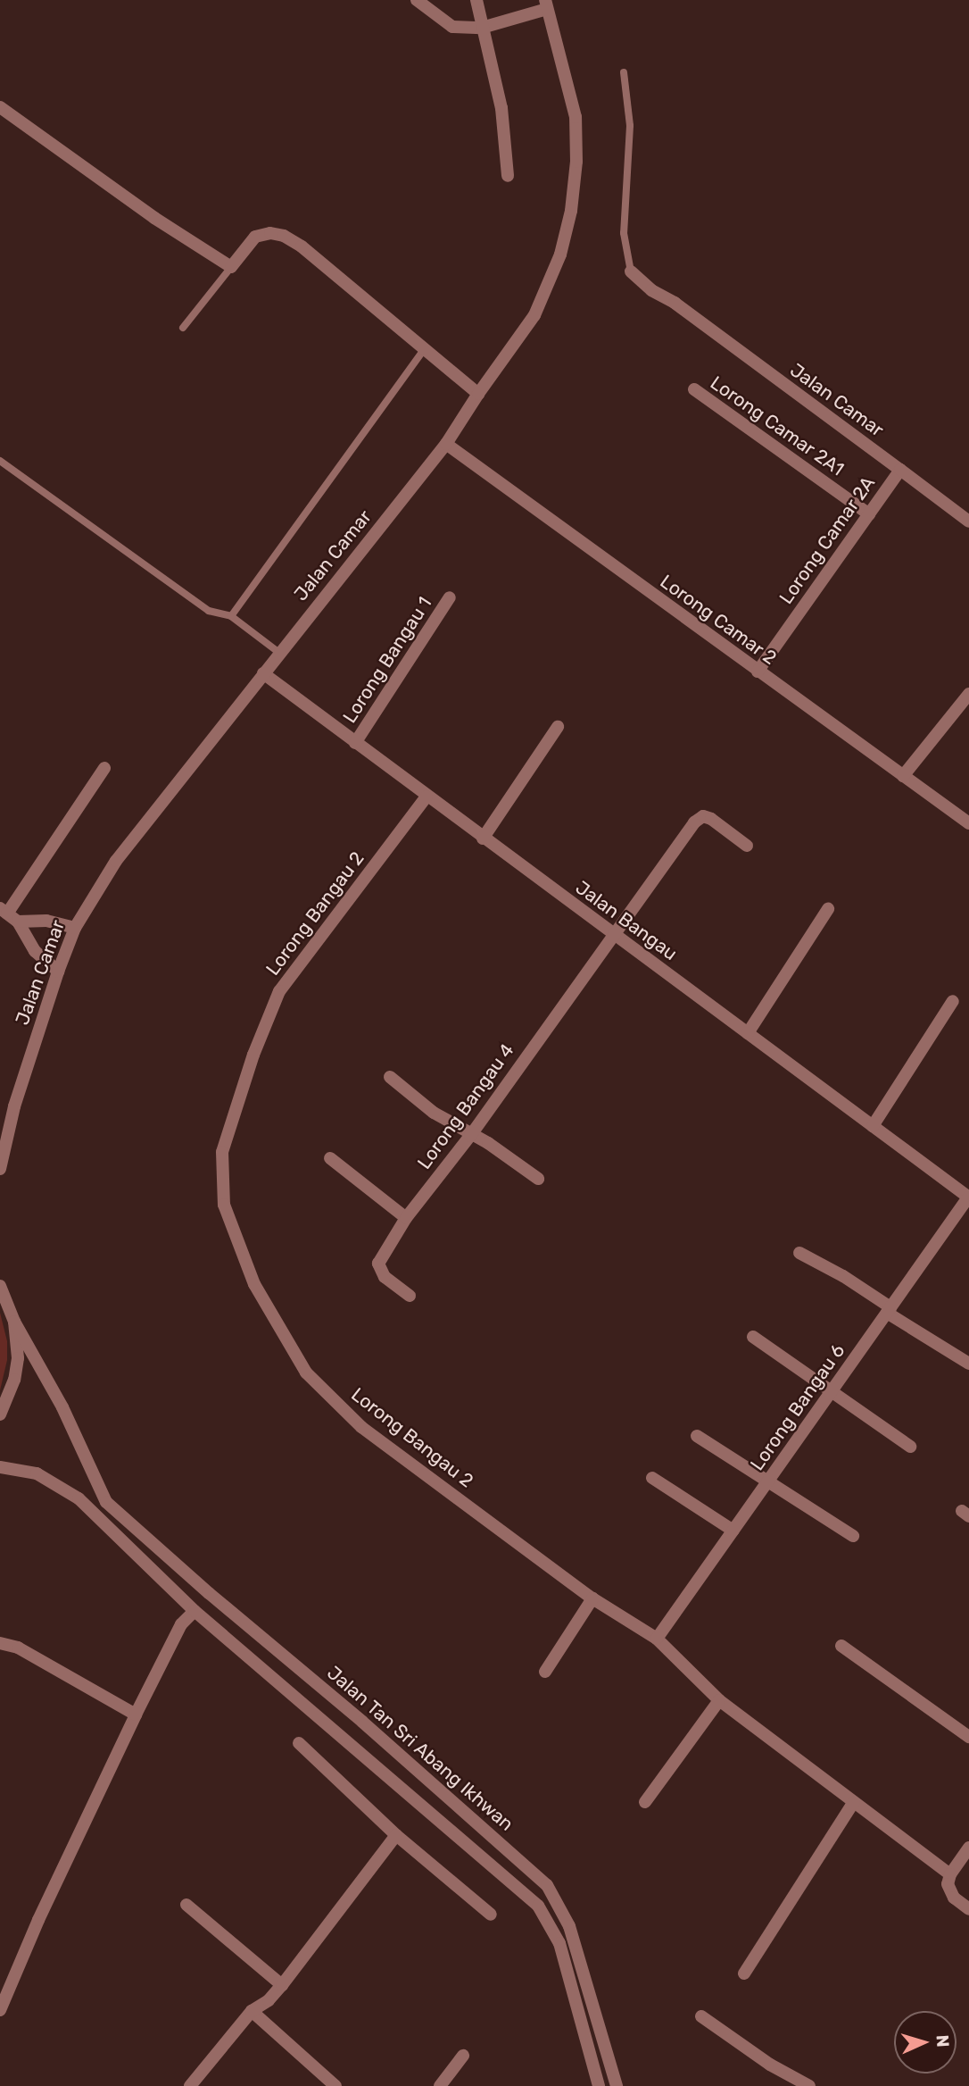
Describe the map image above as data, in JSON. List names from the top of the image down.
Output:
{
  "streets": {
    "street": [
      "Jalan Camar",
      "Lorong Camar 2A1",
      "Lorong Camar 2A",
      "Lorong Camar 2",
      "Lorong Bangau 1",
      "Lorong Bangau 2",
      "Jalan Bangau",
      "Lorong Bangau 4",
      "Lorong Bangau 6",
      "Jalan Tan Sri Abang Ikhwan"
    ]
  },
  "crossings": [
    ["Jalan Camar", "Lorong Camar 2A"],
    ["Jalan Camar", "Lorong Camar 2"],
    ["Jalan Camar", "Jalan Bangau"],
    ["Lorong Camar 2A1", "Lorong Camar 2A"],
    ["Lorong Camar 2A", "Lorong Camar 2"],
    ["Lorong Bangau 1", "Jalan Bangau"],
    ["Lorong Bangau 2", "Jalan Bangau"],
    ["Lorong Bangau 2", "Lorong Bangau 6"],
    ["Jalan Bangau", "Lorong Bangau 4"],
    ["Jalan Bangau", "Lorong Bangau 6"]
  ],
  "north": "right"
}
